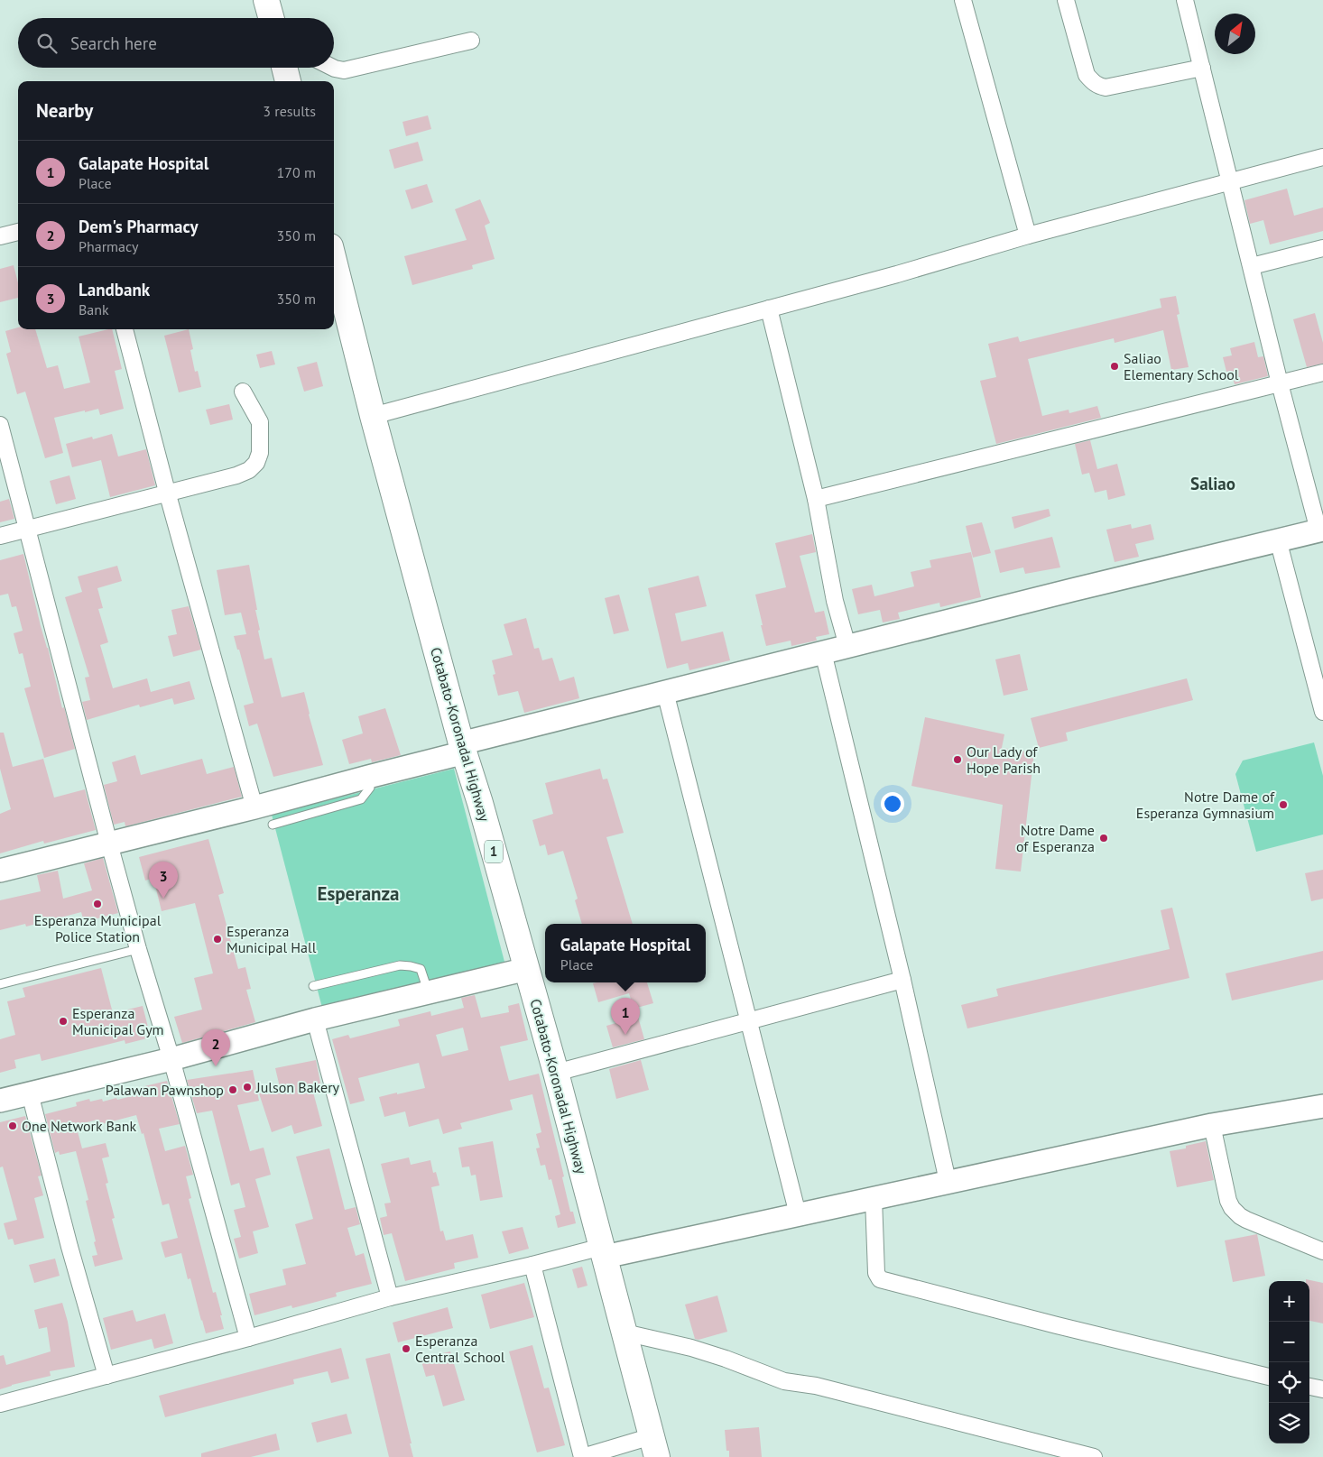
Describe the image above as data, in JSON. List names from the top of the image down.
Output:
{
  "streets": {
    "highway": ["Cotabato-Koronadal Highway", "1"]
  },
  "districts": ["Saliao", "Esperanza"],
  "places": [
    "Saliao Elementary School",
    "Our Lady of Hope Parish",
    "Notre Dame of Esperanza Gymnasium",
    "Notre Dame of Esperanza",
    "Esperanza Municipal Police Station",
    "Esperanza Municipal Hall",
    "Esperanza Municipal Gym",
    "Julson Bakery",
    "Palawan Pawnshop",
    "One Network Bank",
    "Esperanza Central School"
  ],
  "north": "top right",
  "page": {
    "search": "Search here",
    "heading": ["Nearby", "3 results"],
    "list": [
      {
        "mark": "1",
        "name": "Galapate Hospital",
        "note": "Place",
        "value": "170 m"
      },
      {
        "mark": "2",
        "name": "Dem's Pharmacy",
        "note": "Pharmacy",
        "value": "350 m"
      },
      {
        "mark": "3",
        "name": "Landbank",
        "note": "Bank",
        "value": "350 m"
      }
    ],
    "pins": ["3", "1", "2"],
    "popup": ["Galapate Hospital", "Place"],
    "map_buttons": ["+", "−"]
  }
}
